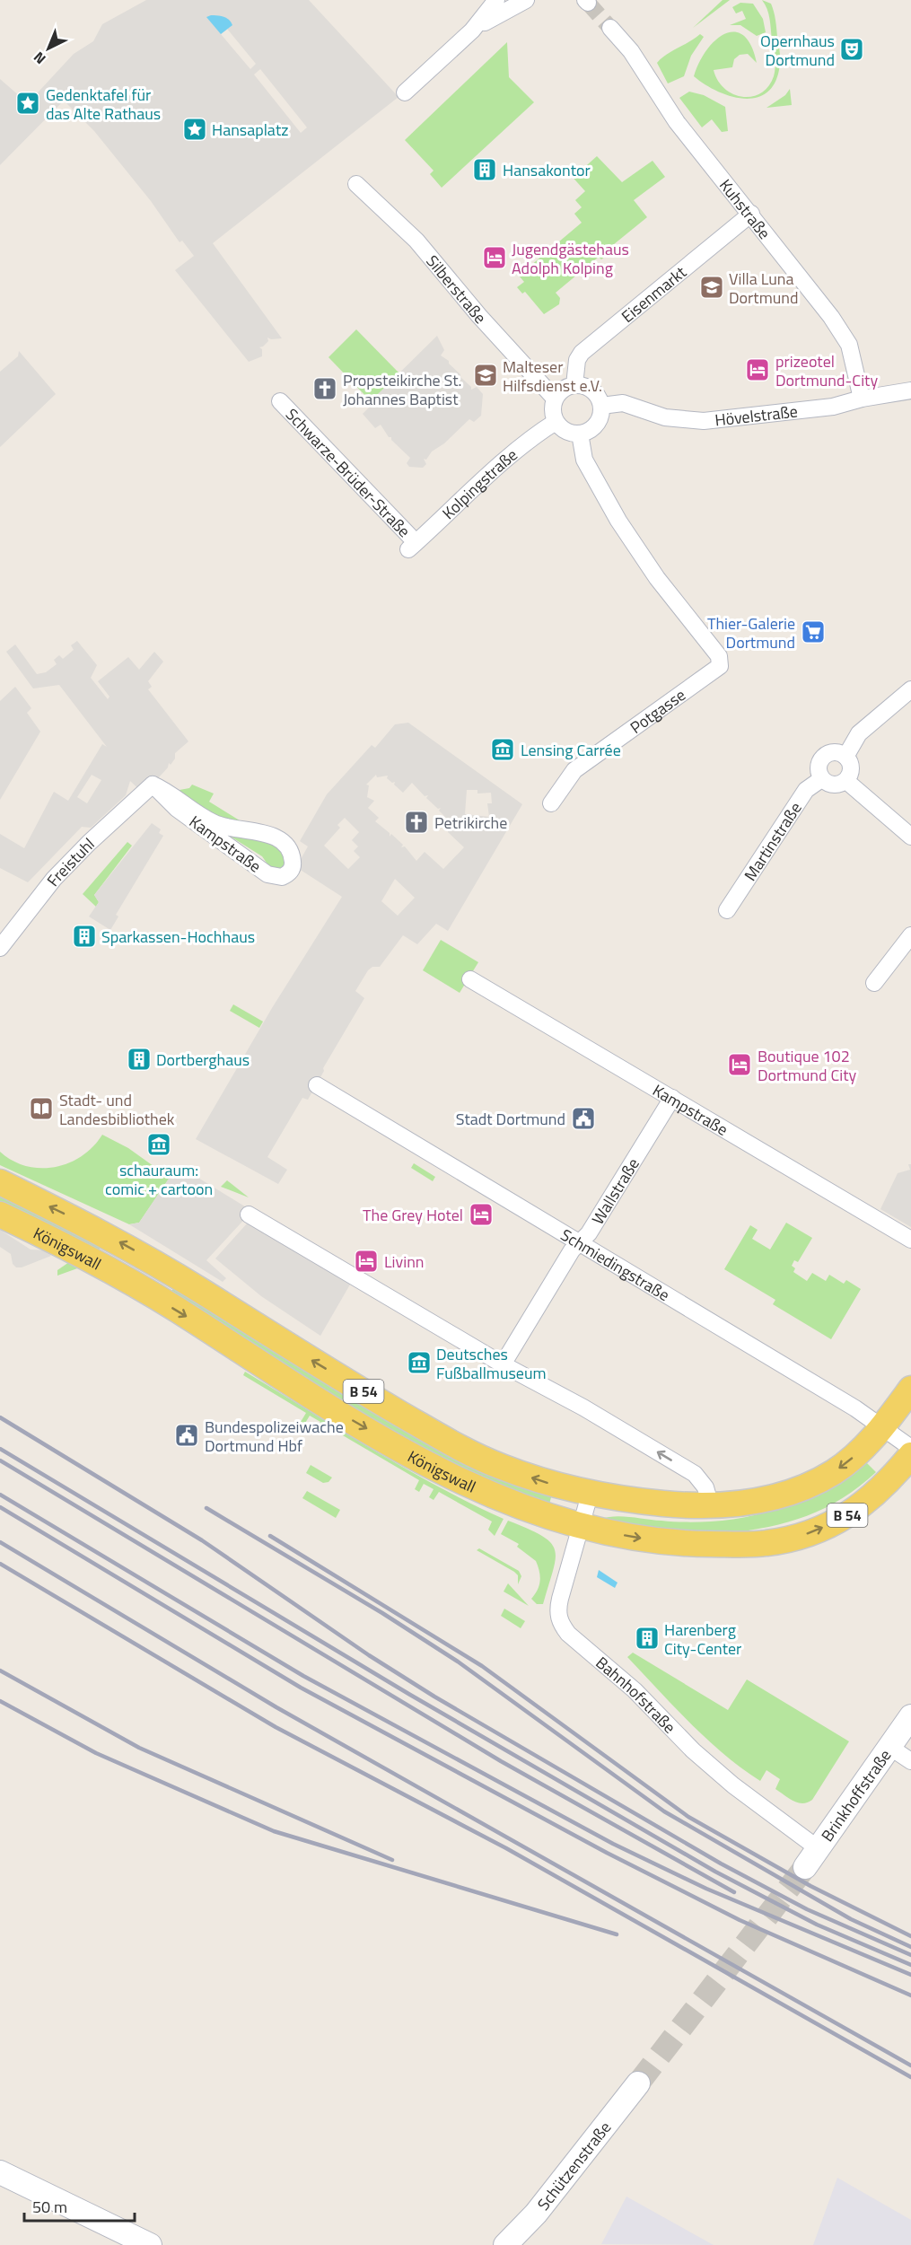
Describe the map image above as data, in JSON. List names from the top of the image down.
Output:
{
  "streets": {
    "main road": ["Königswall", "B 54"],
    "street": [
      "Kuhstraße",
      "Silberstraße",
      "Eisenmarkt",
      "Hövelstraße",
      "Schwarze-Brüder-Straße",
      "Kolpingstraße",
      "Potgasse",
      "Martinstraße",
      "Kampstraße",
      "Freistuhl",
      "Wallstraße",
      "Schmiedingstraße",
      "Bahnhofstraße",
      "Brinkhoffstraße",
      "Schützenstraße"
    ]
  },
  "crossings": [
    ["Kuhstraße", "Eisenmarkt"],
    ["Kuhstraße", "Hövelstraße"],
    ["Silberstraße", "Eisenmarkt"],
    ["Silberstraße", "Hövelstraße"],
    ["Silberstraße", "Kolpingstraße"],
    ["Silberstraße", "Potgasse"],
    ["Eisenmarkt", "Hövelstraße"],
    ["Eisenmarkt", "Kolpingstraße"],
    ["Eisenmarkt", "Potgasse"],
    ["Hövelstraße", "Kolpingstraße"],
    ["Hövelstraße", "Potgasse"],
    ["Schwarze-Brüder-Straße", "Kolpingstraße"],
    ["Kolpingstraße", "Potgasse"],
    ["Kampstraße", "Freistuhl"],
    ["Kampstraße", "Wallstraße"],
    ["Wallstraße", "Schmiedingstraße"],
    ["Königswall", "Schmiedingstraße"],
    ["Königswall", "Bahnhofstraße"],
    ["Bahnhofstraße", "Brinkhoffstraße"]
  ],
  "places": {
    "theatre": ["Opernhaus Dortmund"],
    "place": ["Gedenktafel für das Alte Rathaus", "Hansaplatz"],
    "building": [
      "Hansakontor",
      "Sparkassen-Hochhaus",
      "Dortberghaus",
      "Harenberg City-Center"
    ],
    "hotel": [
      "Jugendgästehaus Adolph Kolping",
      "prizeotel Dortmund-City",
      "Boutique 102 Dortmund City",
      "The Grey Hotel",
      "Livinn"
    ],
    "school or university": ["Villa Luna Dortmund", "Malteser Hilfsdienst e.V."],
    "church": ["Propsteikirche St. Johannes Baptist", "Petrikirche"],
    "supermarket": ["Thier-Galerie Dortmund"],
    "museum": ["Lensing Carrée", "schauraum: comic + cartoon", "Deutsches Fußballmuseum"],
    "library": ["Stadt- und Landesbibliothek"],
    "public building": ["Stadt Dortmund", "Bundespolizeiwache Dortmund Hbf"]
  },
  "scale_bar": "50 m",
  "north": "bottom left"
}
